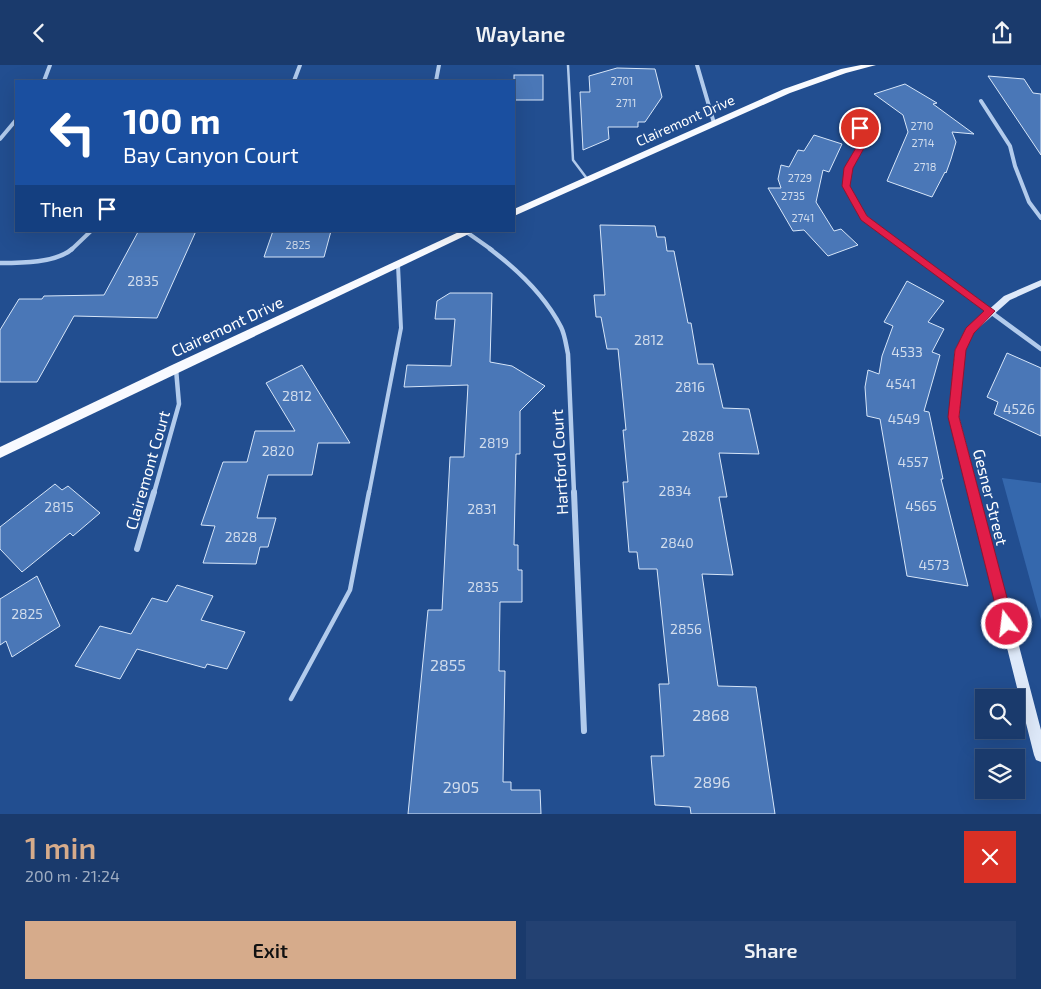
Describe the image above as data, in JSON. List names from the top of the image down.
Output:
{
  "streets": {
    "main road": ["Clairemont Drive"],
    "street": ["Hartford Court", "Clairemont Court", "Gesner Street"]
  },
  "crossings": [
    ["Clairemont Drive", "Hartford Court"],
    ["Clairemont Drive", "Clairemont Court"]
  ],
  "house_numbers": [
    "2701",
    "2711",
    "2710",
    "2714",
    "2718",
    "2729",
    "2735",
    "2741",
    "2825",
    "2835",
    "2812",
    "4533",
    "4541",
    "2816",
    "2812",
    "4526",
    "4549",
    "2828",
    "2819",
    "2820",
    "4557",
    "2834",
    "4565",
    "2815",
    "2831",
    "2828",
    "2840",
    "4573",
    "2835",
    "2825",
    "2856",
    "2855",
    "2868",
    "2896",
    "2905"
  ],
  "page": {
    "header": "Waylane",
    "turn": ["100 m", "Bay Canyon Court"],
    "then": "Then",
    "heading": ["1 min", "200 m · 21:24"],
    "buttons": ["Exit", "Share"]
  }
}
